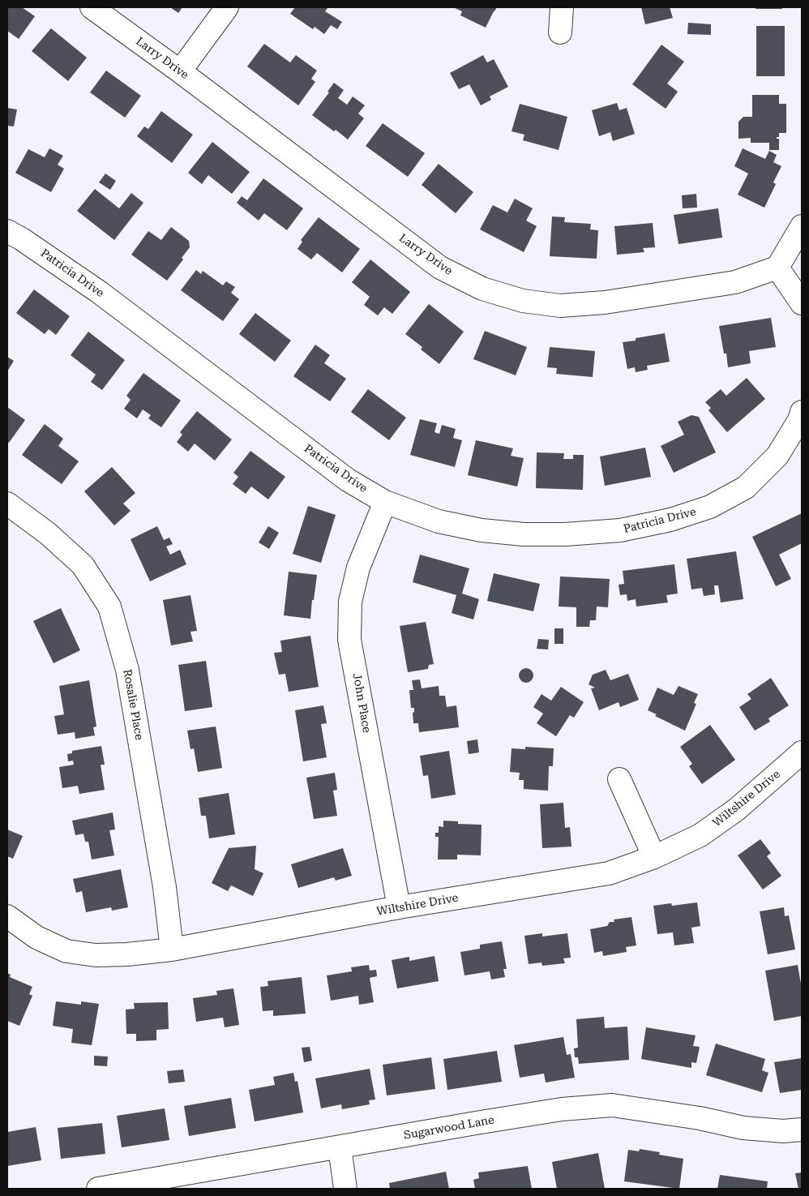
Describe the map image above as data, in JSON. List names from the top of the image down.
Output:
{
  "streets": {
    "street": [
      "Larry Drive",
      "Patricia Drive",
      "John Place",
      "Rosalie Place",
      "Wiltshire Drive",
      "Sugarwood Lane"
    ]
  },
  "crossings": [
    ["Patricia Drive", "John Place"],
    ["John Place", "Wiltshire Drive"],
    ["Rosalie Place", "Wiltshire Drive"]
  ]
}
